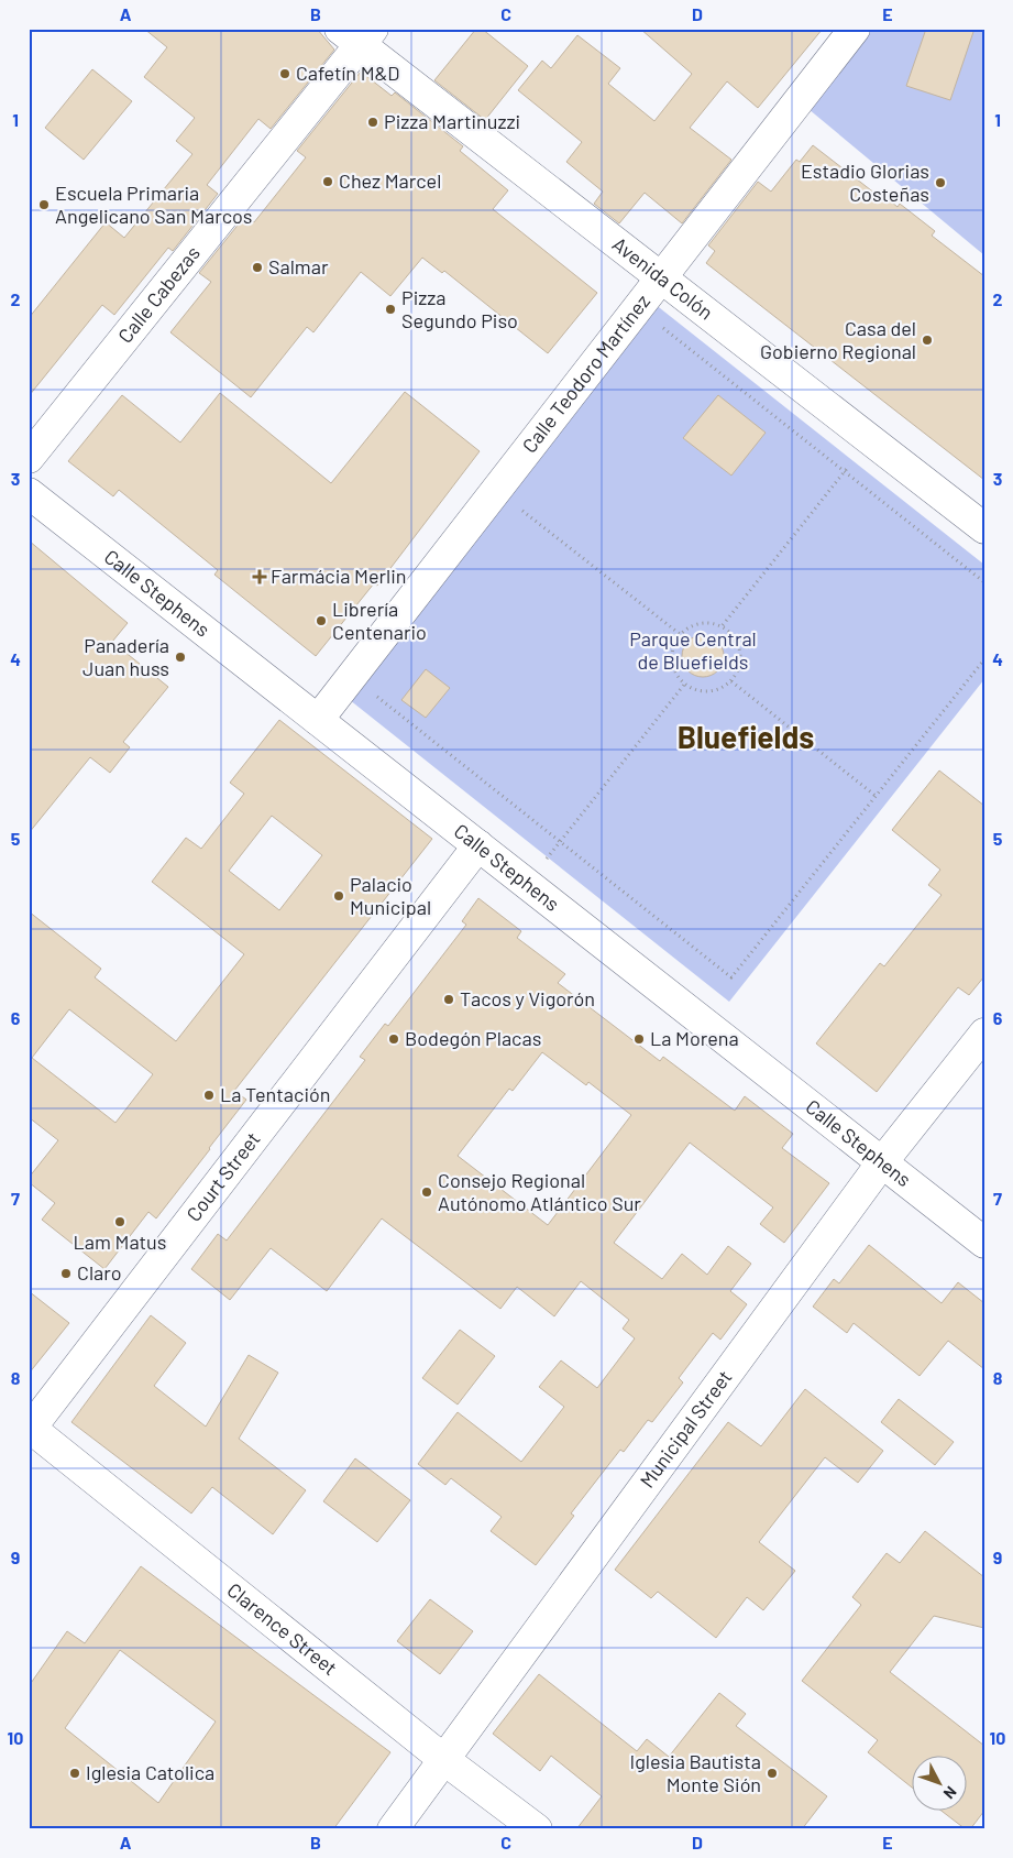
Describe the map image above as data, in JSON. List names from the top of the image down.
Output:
{
  "streets": {
    "street": [
      "Avenida Colón",
      "Calle Cabezas",
      "Calle Teodoro Martínez",
      "Calle Stephens",
      "Court Street",
      "Municipal Street",
      "Clarence Street"
    ]
  },
  "crossings": [
    ["Avenida Colón", "Calle Cabezas"],
    ["Avenida Colón", "Calle Teodoro Martínez"],
    ["Calle Teodoro Martínez", "Calle Stephens"],
    ["Calle Stephens", "Court Street"],
    ["Calle Stephens", "Municipal Street"],
    ["Court Street", "Clarence Street"],
    ["Municipal Street", "Clarence Street"]
  ],
  "districts": ["Bluefields"],
  "parks": ["Parque Central de Bluefields"],
  "places": {
    "other": [
      "Cafetín M&D",
      "Pizza Martinuzzi",
      "Chez Marcel",
      "Estadio Glorias Costeñas",
      "Escuela Primaria Angelicano San Marcos",
      "Salmar",
      "Pizza Segundo Piso",
      "Casa del Gobierno Regional",
      "Librería Centenario",
      "Panadería Juan huss",
      "Palacio Municipal",
      "Tacos y Vigorón",
      "Bodegón Placas",
      "La Morena",
      "La Tentación",
      "Consejo Regional Autónomo Atlántico Sur",
      "Lam Matus",
      "Claro",
      "Iglesia Catolica",
      "Iglesia Bautista Monte Sión"
    ],
    "health": ["Farmácia Merlin"]
  },
  "north": "bottom right",
  "grid": {
    "columns": [
      "A",
      "B",
      "C",
      "D",
      "E"
    ],
    "rows": [
      "1",
      "2",
      "3",
      "4",
      "5",
      "6",
      "7",
      "8",
      "9",
      "10"
    ]
  }
}
